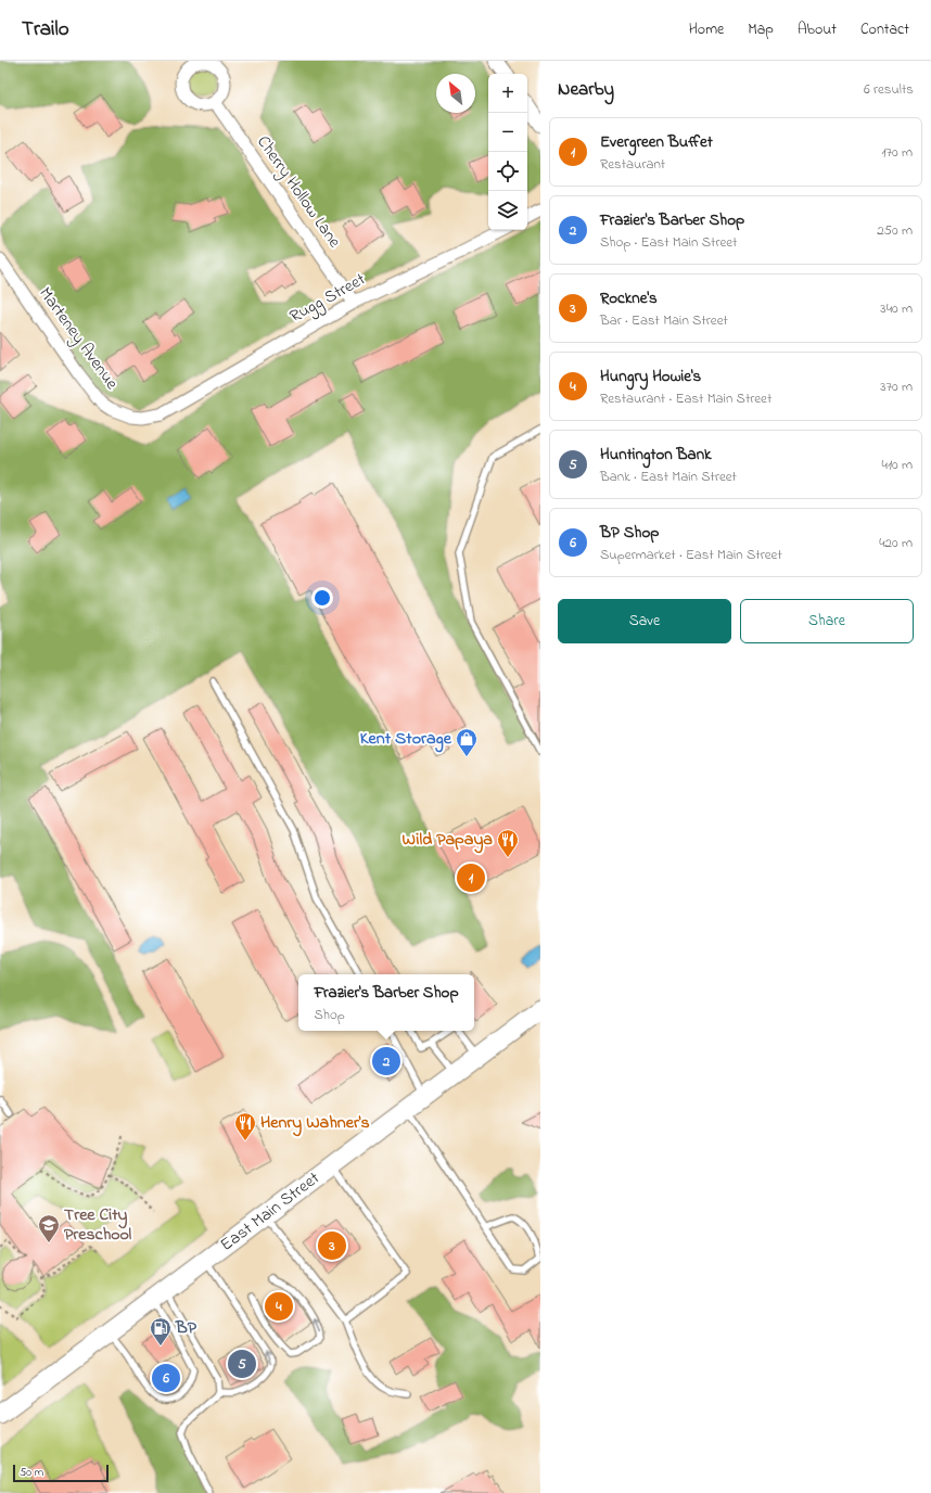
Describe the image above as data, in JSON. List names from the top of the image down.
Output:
{
  "streets": {
    "main road": ["East Main Street"],
    "street": ["Cherry Hollow Lane", "Rugg Street", "Marteney Avenue"]
  },
  "crossings": [
    ["Cherry Hollow Lane", "Rugg Street"],
    ["Rugg Street", "Marteney Avenue"]
  ],
  "places": {
    "shop": ["Kent Storage"],
    "restaurant": ["Wild Papaya", "Henry Wahner's"],
    "school or university": ["Tree City Preschool"],
    "fuel station": ["BP"]
  },
  "scale_bar": "50 m",
  "north": "top left",
  "page": {
    "header": "Trailo",
    "nav": [
      "Home",
      "Map",
      "About",
      "Contact"
    ],
    "heading": ["Nearby", "6 results"],
    "map_buttons": ["+", "−"],
    "list": [
      {
        "mark": "1",
        "name": "Evergreen Buffet",
        "note": "Restaurant",
        "value": "170 m"
      },
      {
        "mark": "2",
        "name": "Frazier's Barber Shop",
        "note": "Shop · East Main Street",
        "value": "250 m"
      },
      {
        "mark": "3",
        "name": "Rockne's",
        "note": "Bar · East Main Street",
        "value": "340 m"
      },
      {
        "mark": "4",
        "name": "Hungry Howie's",
        "note": "Restaurant · East Main Street",
        "value": "370 m"
      },
      {
        "mark": "5",
        "name": "Huntington Bank",
        "note": "Bank · East Main Street",
        "value": "410 m"
      },
      {
        "mark": "6",
        "name": "BP Shop",
        "note": "Supermarket · East Main Street",
        "value": "420 m"
      }
    ],
    "buttons": ["Save", "Share"],
    "pins": [
      "1",
      "2",
      "3",
      "4",
      "5",
      "6"
    ],
    "popup": ["Frazier's Barber Shop", "Shop"],
    "scale": "50 m"
  }
}
